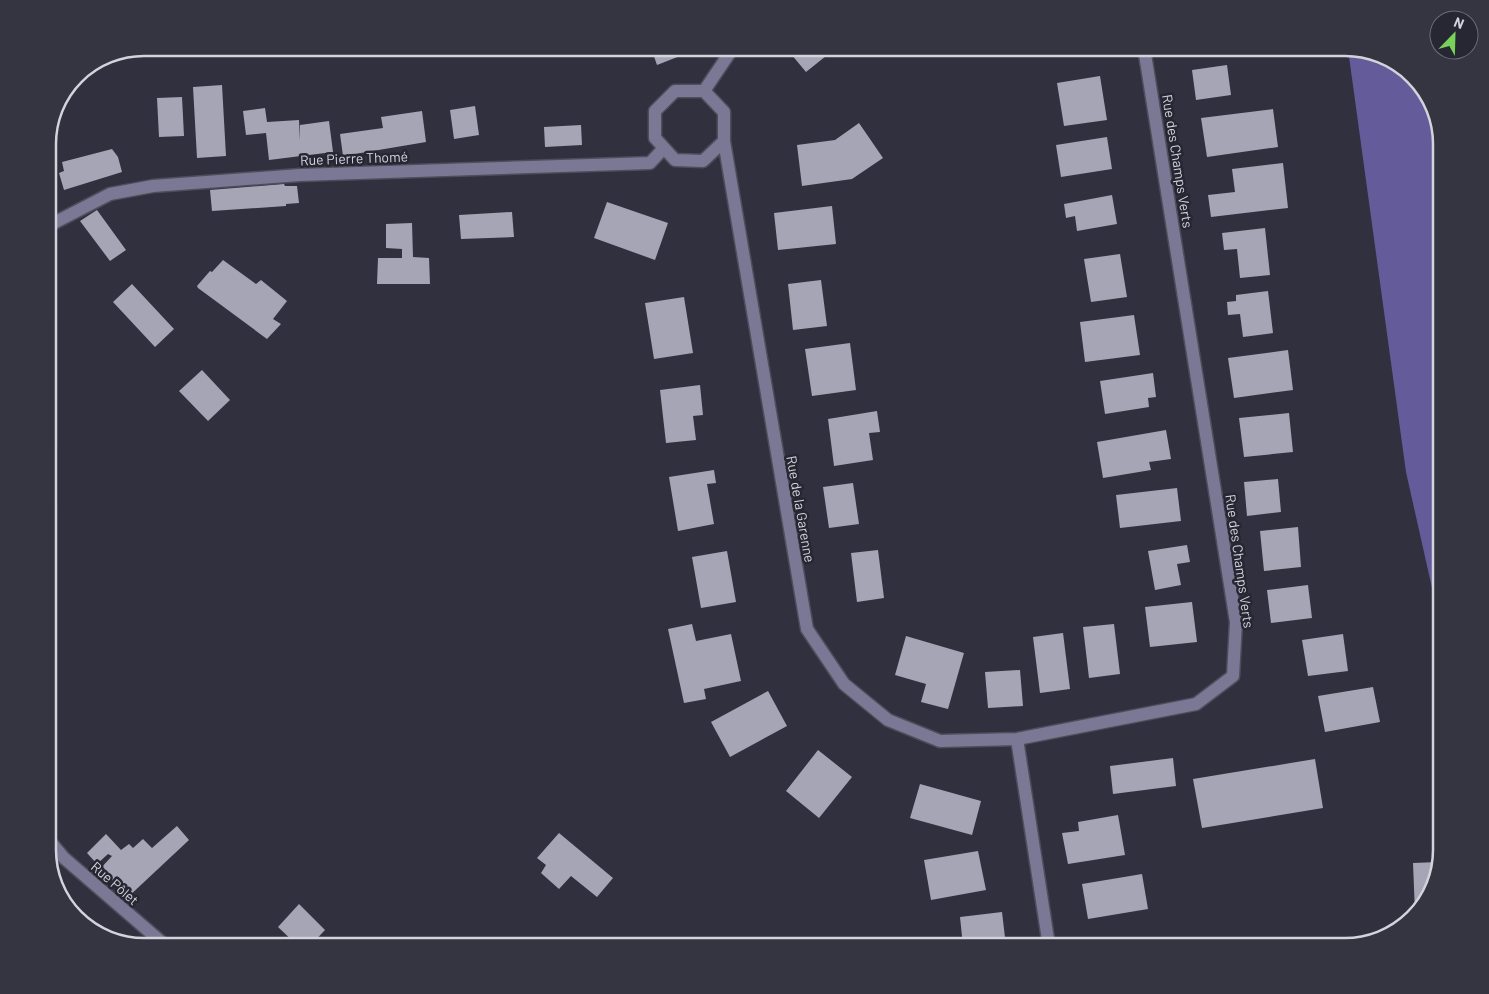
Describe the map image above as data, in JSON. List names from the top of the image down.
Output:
{
  "streets": {
    "street": [
      "Rue Pierre Thomé",
      "Rue des Champs Verts",
      "Rue de la Garenne",
      "Rue Pôlet"
    ]
  },
  "crossings": [
    ["Rue Pierre Thomé", "Rue de la Garenne"],
    ["Rue des Champs Verts", "Rue de la Garenne"]
  ],
  "north": "top right"
}
